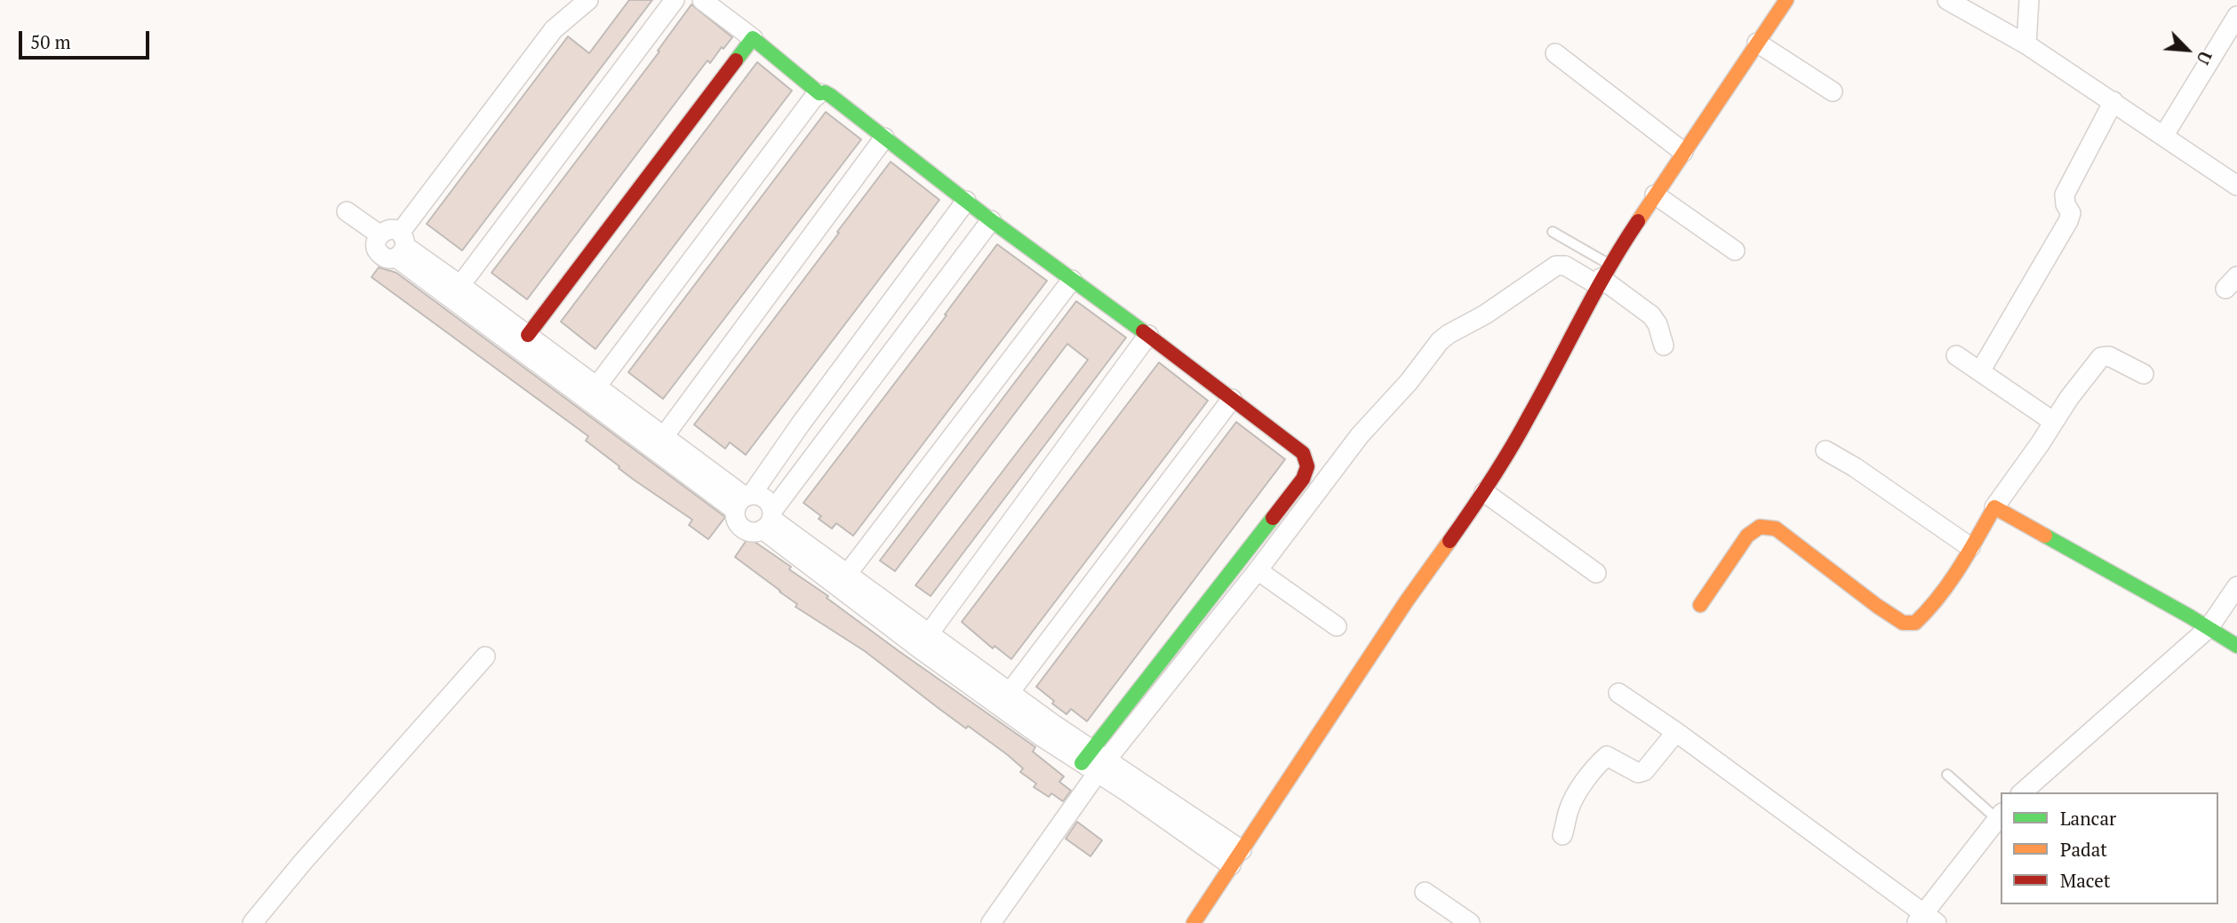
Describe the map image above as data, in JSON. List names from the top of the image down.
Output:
{
  "legend": ["Lancar", "Padat", "Macet"],
  "scale_bar": "50 m",
  "north": "bottom right"
}
